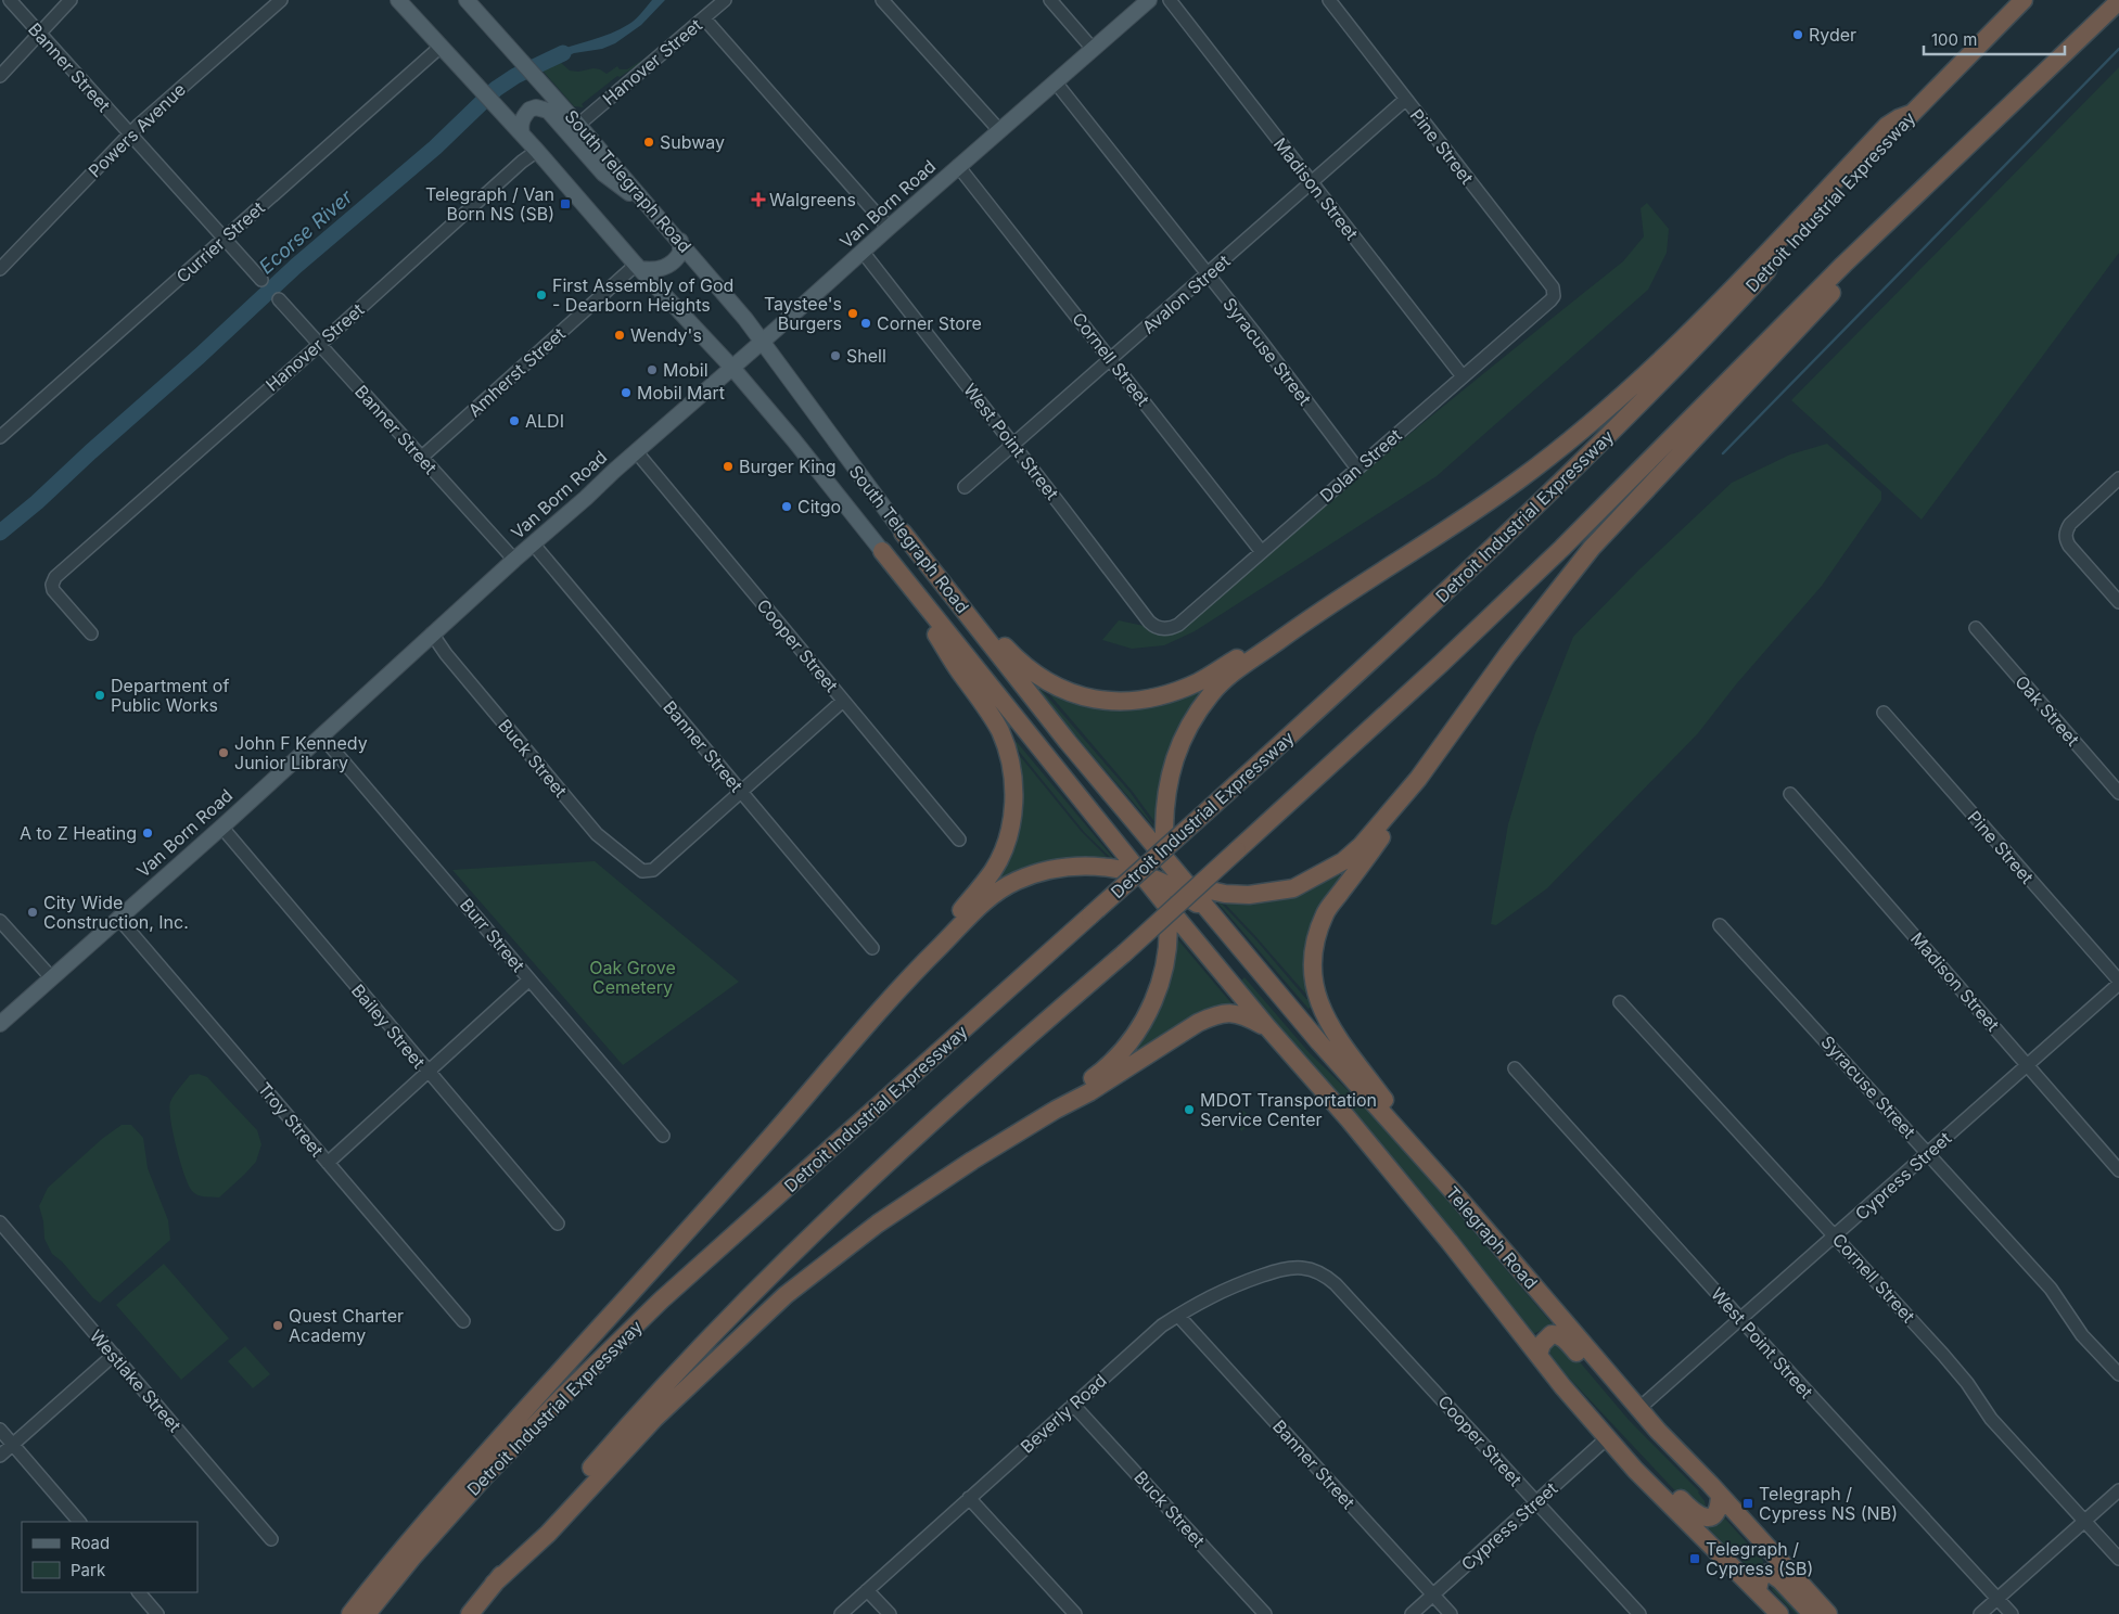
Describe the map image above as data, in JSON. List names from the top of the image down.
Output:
{
  "streets": {
    "highway": ["South Telegraph Road", "Detroit Industrial Expressway", "Telegraph Road"],
    "main road": ["Van Born Road"],
    "street": [
      "Hanover Street",
      "Banner Street",
      "Powers Avenue",
      "Pine Street",
      "Madison Street",
      "Currier Street",
      "Avalon Street",
      "Syracuse Street",
      "Cornell Street",
      "Amherst Street",
      "West Point Street",
      "Dolan Street",
      "Cooper Street",
      "Oak Street",
      "Buck Street",
      "Burr Street",
      "Bailey Street",
      "Troy Street",
      "Cypress Street",
      "Westlake Street",
      "Beverly Road"
    ]
  },
  "crossings": [
    ["Hanover Street", "Banner Street"],
    ["Hanover Street", "South Telegraph Road"],
    ["Banner Street", "Powers Avenue"],
    ["Banner Street", "Van Born Road"],
    ["Banner Street", "Currier Street"],
    ["Banner Street", "Amherst Street"],
    ["Banner Street", "Buck Street"],
    ["Banner Street", "Cypress Street"],
    ["Banner Street", "Beverly Road"],
    ["Pine Street", "Avalon Street"],
    ["Pine Street", "Dolan Street"],
    ["Pine Street", "Cypress Street"],
    ["South Telegraph Road", "Van Born Road"],
    ["South Telegraph Road", "Currier Street"],
    ["South Telegraph Road", "Amherst Street"],
    ["South Telegraph Road", "Telegraph Road"],
    ["Madison Street", "Avalon Street"],
    ["Madison Street", "Dolan Street"],
    ["Madison Street", "Cypress Street"],
    ["Van Born Road", "Syracuse Street"],
    ["Van Born Road", "Cornell Street"],
    ["Van Born Road", "West Point Street"],
    ["Van Born Road", "Cooper Street"],
    ["Van Born Road", "Buck Street"],
    ["Van Born Road", "Burr Street"],
    ["Van Born Road", "Bailey Street"],
    ["Van Born Road", "Troy Street"],
    ["Avalon Street", "Syracuse Street"],
    ["Avalon Street", "Cornell Street"],
    ["Avalon Street", "West Point Street"],
    ["Syracuse Street", "Dolan Street"],
    ["Syracuse Street", "Cypress Street"],
    ["Cornell Street", "Dolan Street"],
    ["Cornell Street", "Cypress Street"],
    ["West Point Street", "Dolan Street"],
    ["West Point Street", "Cypress Street"],
    ["Cooper Street", "Cypress Street"],
    ["Cooper Street", "Beverly Road"],
    ["Buck Street", "Beverly Road"],
    ["Cypress Street", "Telegraph Road"]
  ],
  "water": ["Ecorse River"],
  "parks": ["Oak Grove Cemetery"],
  "places": {
    "other": [
      "Ryder",
      "Subway",
      "First Assembly of God - Dearborn Heights",
      "Taystee's Burgers",
      "Corner Store",
      "Wendy's",
      "Shell",
      "Mobil",
      "Mobil Mart",
      "ALDI",
      "Burger King",
      "Citgo",
      "Department of Public Works",
      "John F Kennedy Junior Library",
      "A to Z Heating",
      "City Wide Construction, Inc.",
      "MDOT Transportation Service Center",
      "Quest Charter Academy"
    ],
    "health": ["Walgreens"],
    "transit": ["Telegraph / Van Born NS (SB)", "Telegraph / Cypress NS (NB)", "Telegraph / Cypress (SB)"]
  },
  "legend": ["Road", "Park"],
  "scale_bar": "100 m"
}
